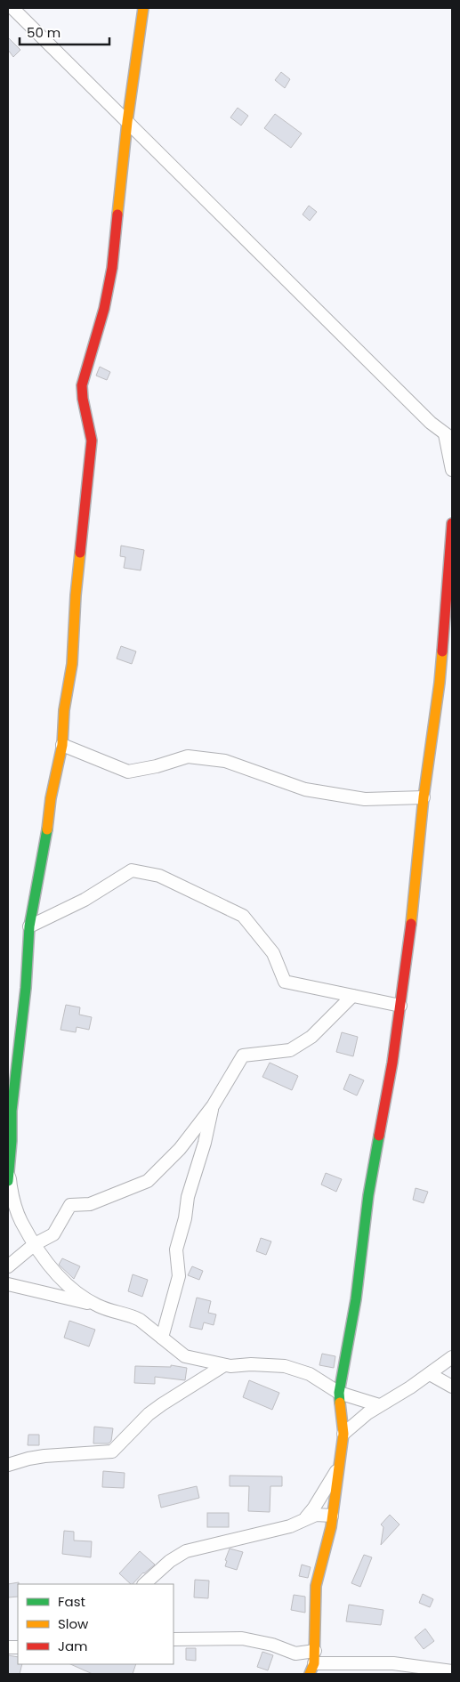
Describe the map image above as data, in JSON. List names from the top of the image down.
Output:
{
  "legend": ["Fast", "Slow", "Jam"],
  "scale_bar": "50 m"
}
